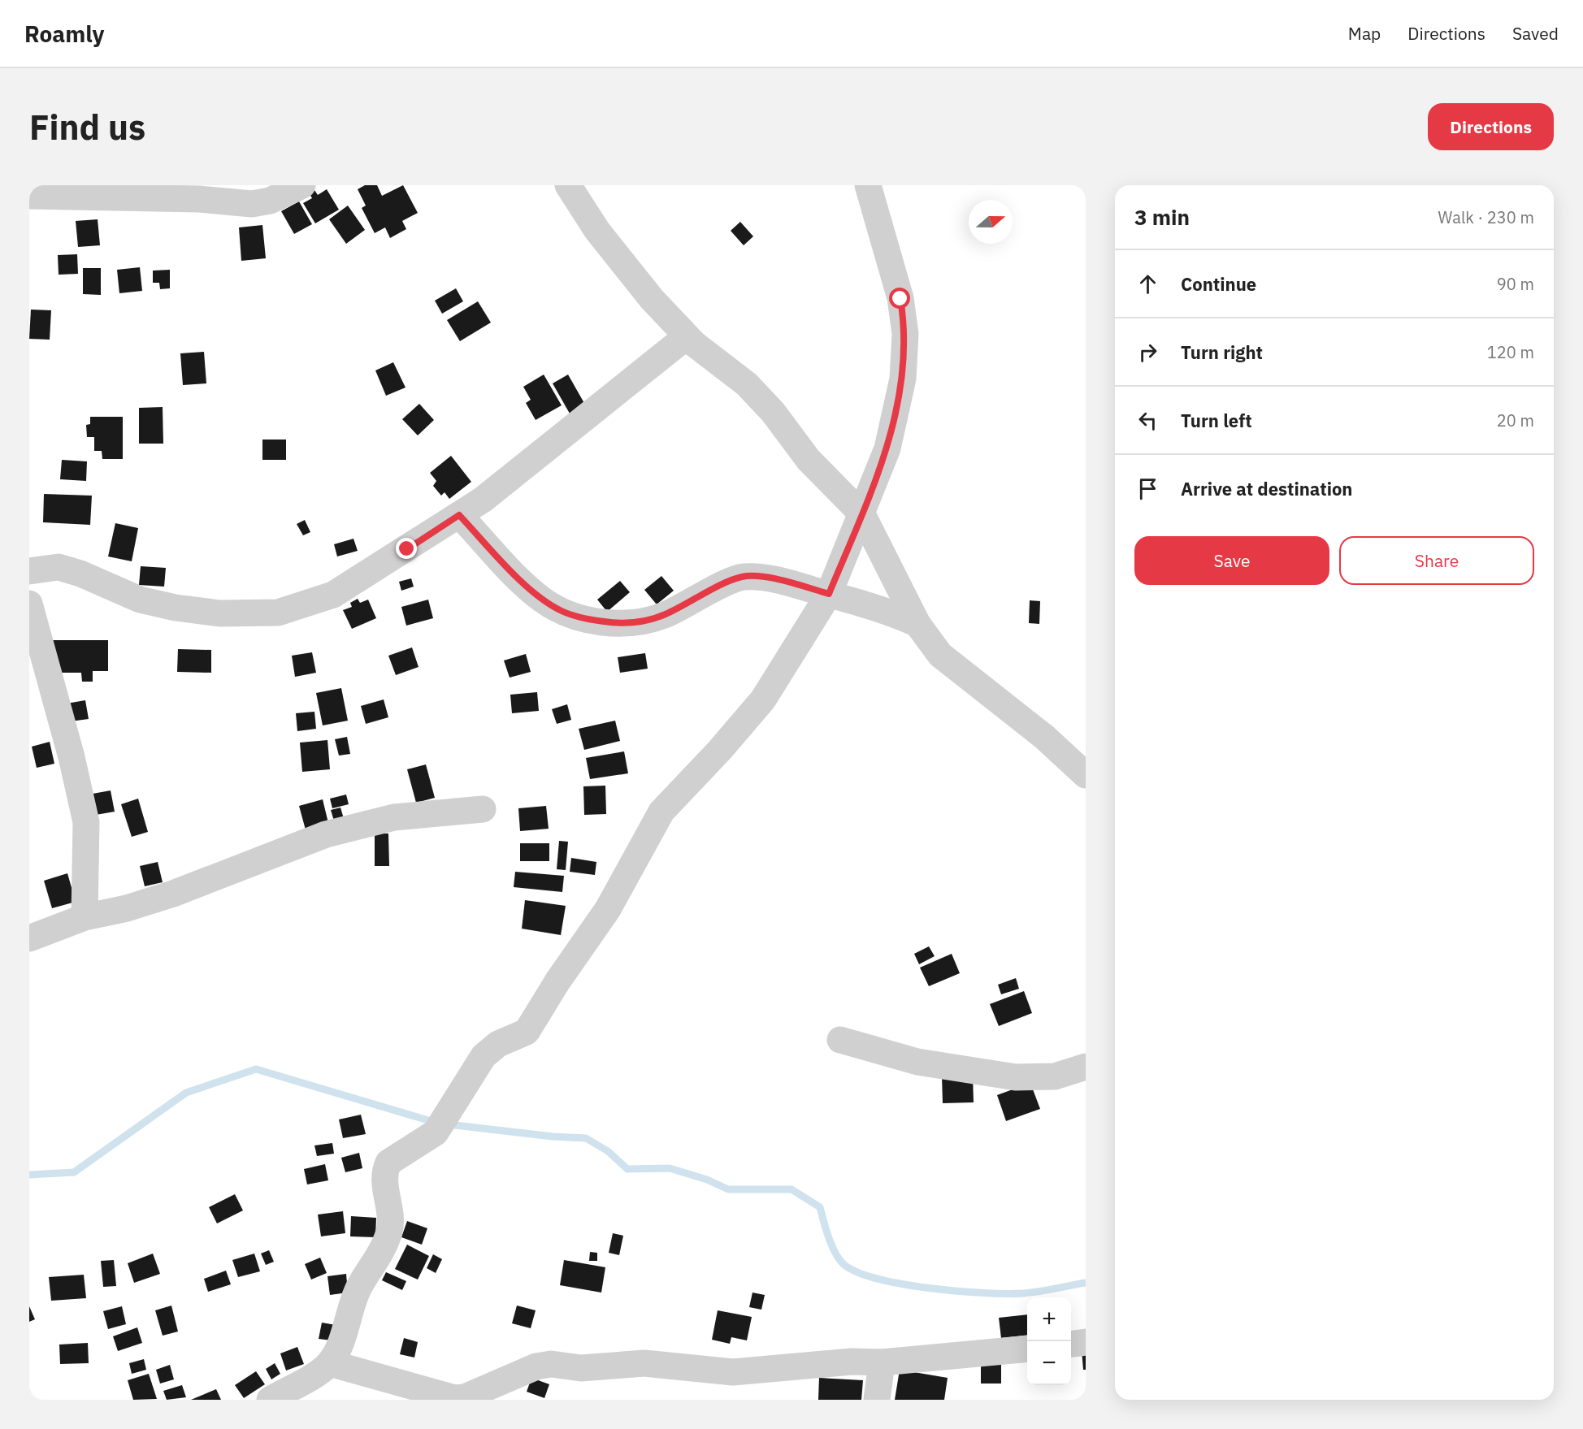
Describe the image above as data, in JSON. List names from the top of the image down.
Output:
{
  "north": "right",
  "page": {
    "header": "Roamly",
    "nav": ["Map", "Directions", "Saved"],
    "buttons": [
      "Directions",
      ["Save", "Share"]
    ],
    "title": "Find us",
    "heading": ["3 min", "Walk · 230 m"],
    "list": [
      ["Continue", "90 m"],
      ["Turn right", "120 m"],
      ["Turn left", "20 m"],
      "Arrive at destination"
    ],
    "map_buttons": ["+", "−"]
  }
}
